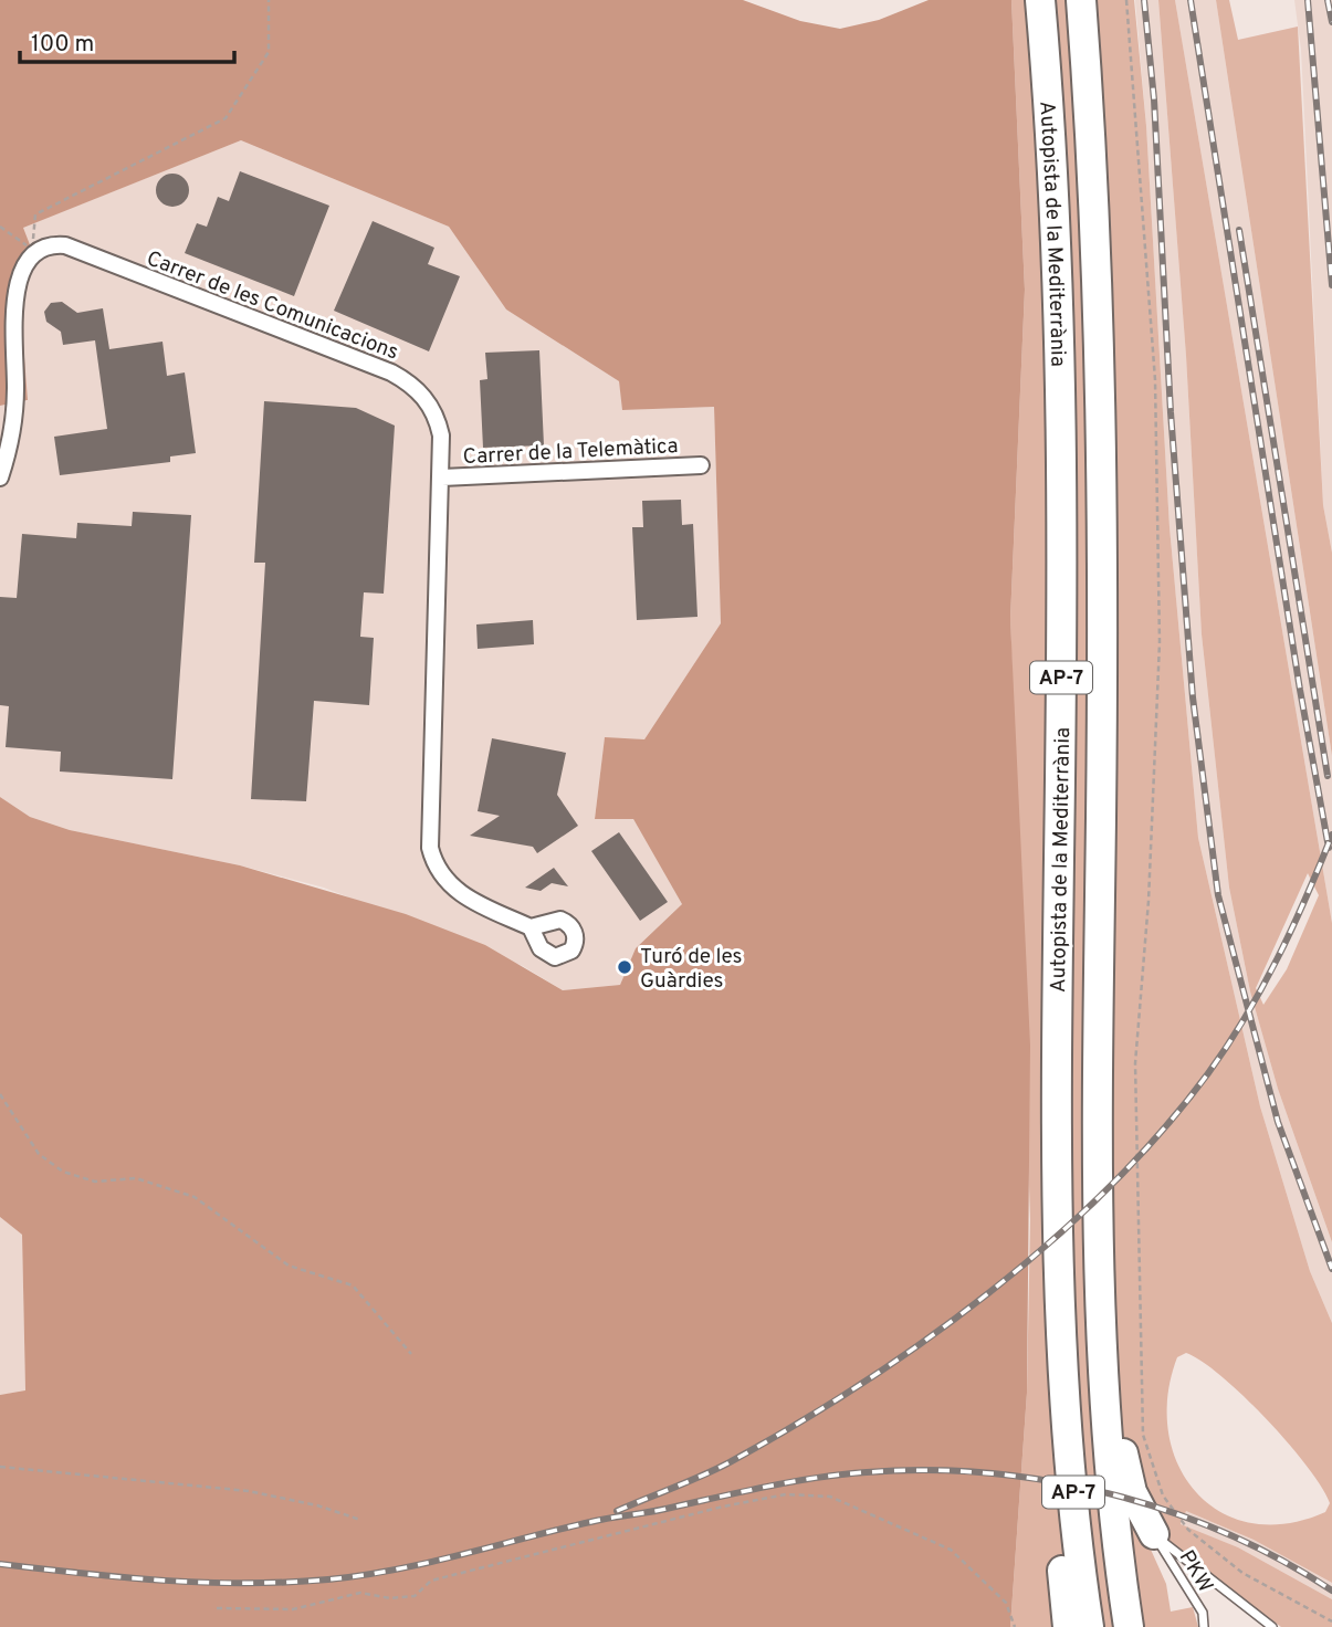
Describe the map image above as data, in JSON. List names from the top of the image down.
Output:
{
  "streets": {
    "highway": ["Autopista de la Mediterrània", "AP-7"],
    "street": ["Carrer de les Comunicacions", "Carrer de la Telemàtica"],
    "lane": ["PKW"]
  },
  "crossings": [
    ["Carrer de les Comunicacions", "Carrer de la Telemàtica"]
  ],
  "places": ["Turó de les Guàrdies"],
  "scale_bar": "100 m"
}
